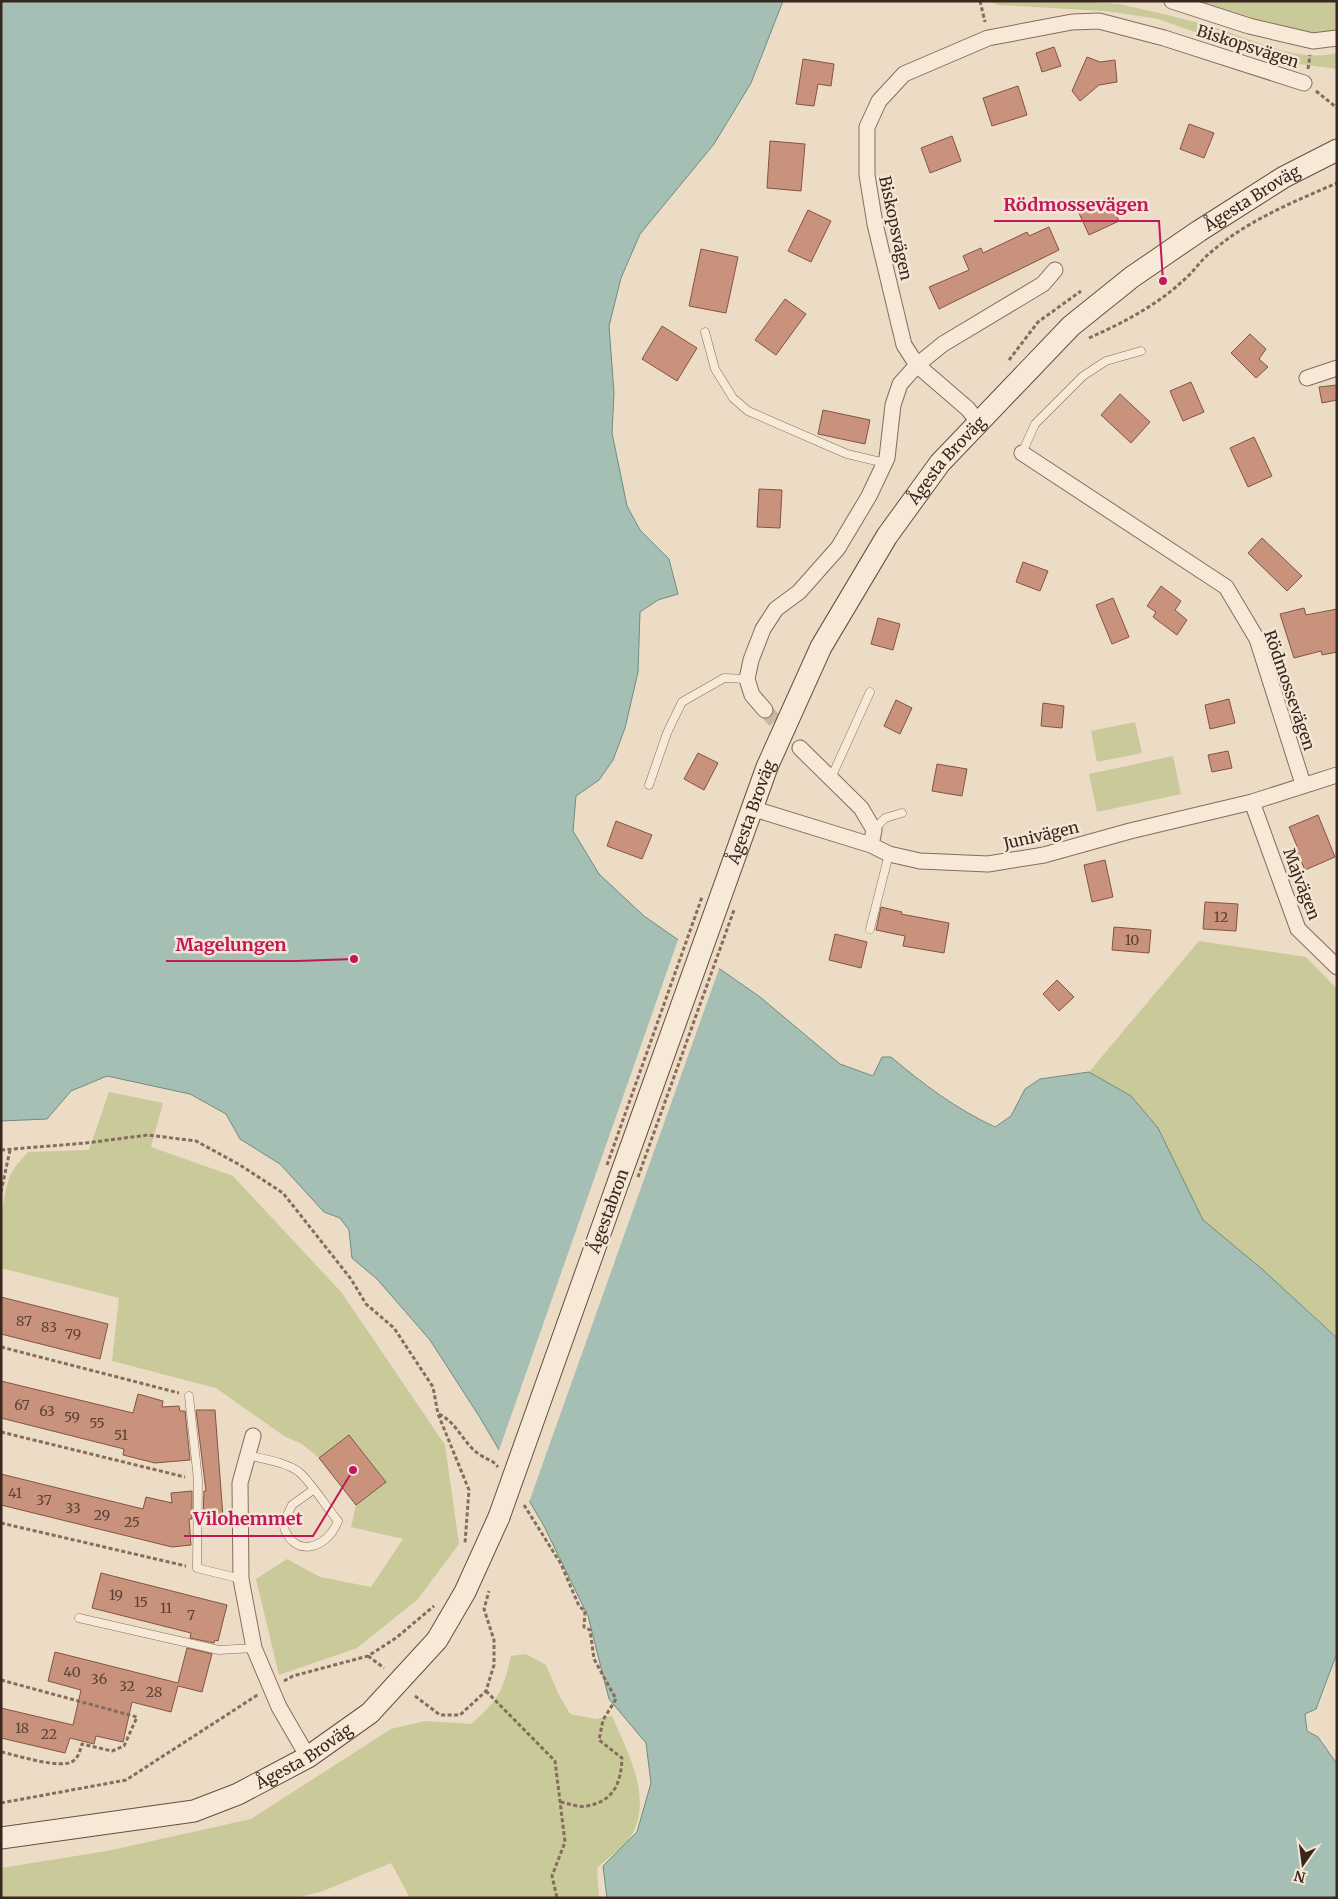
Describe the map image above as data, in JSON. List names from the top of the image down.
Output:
{
  "streets": {
    "main road": ["Ågesta Broväg", "Ågestabron"],
    "street": [
      "Biskopsvägen",
      "Rödmossevägen",
      "Junivägen",
      "Majvägen"
    ]
  },
  "crossings": [
    ["Biskopsvägen", "Ågesta Broväg"],
    ["Ågesta Broväg", "Junivägen"],
    ["Ågesta Broväg", "Ågestabron"],
    ["Rödmossevägen", "Junivägen"],
    ["Junivägen", "Majvägen"]
  ],
  "places": ["Rödmossevägen", "Magelungen", "Vilohemmet"],
  "house_numbers": [
    "12",
    "10",
    "87",
    "83",
    "79",
    "67",
    "63",
    "59",
    "55",
    "51",
    "41",
    "37",
    "33",
    "29",
    "25",
    "19",
    "15",
    "11",
    "7",
    "40",
    "36",
    "32",
    "28",
    "18",
    "22"
  ],
  "north": "bottom"
}
